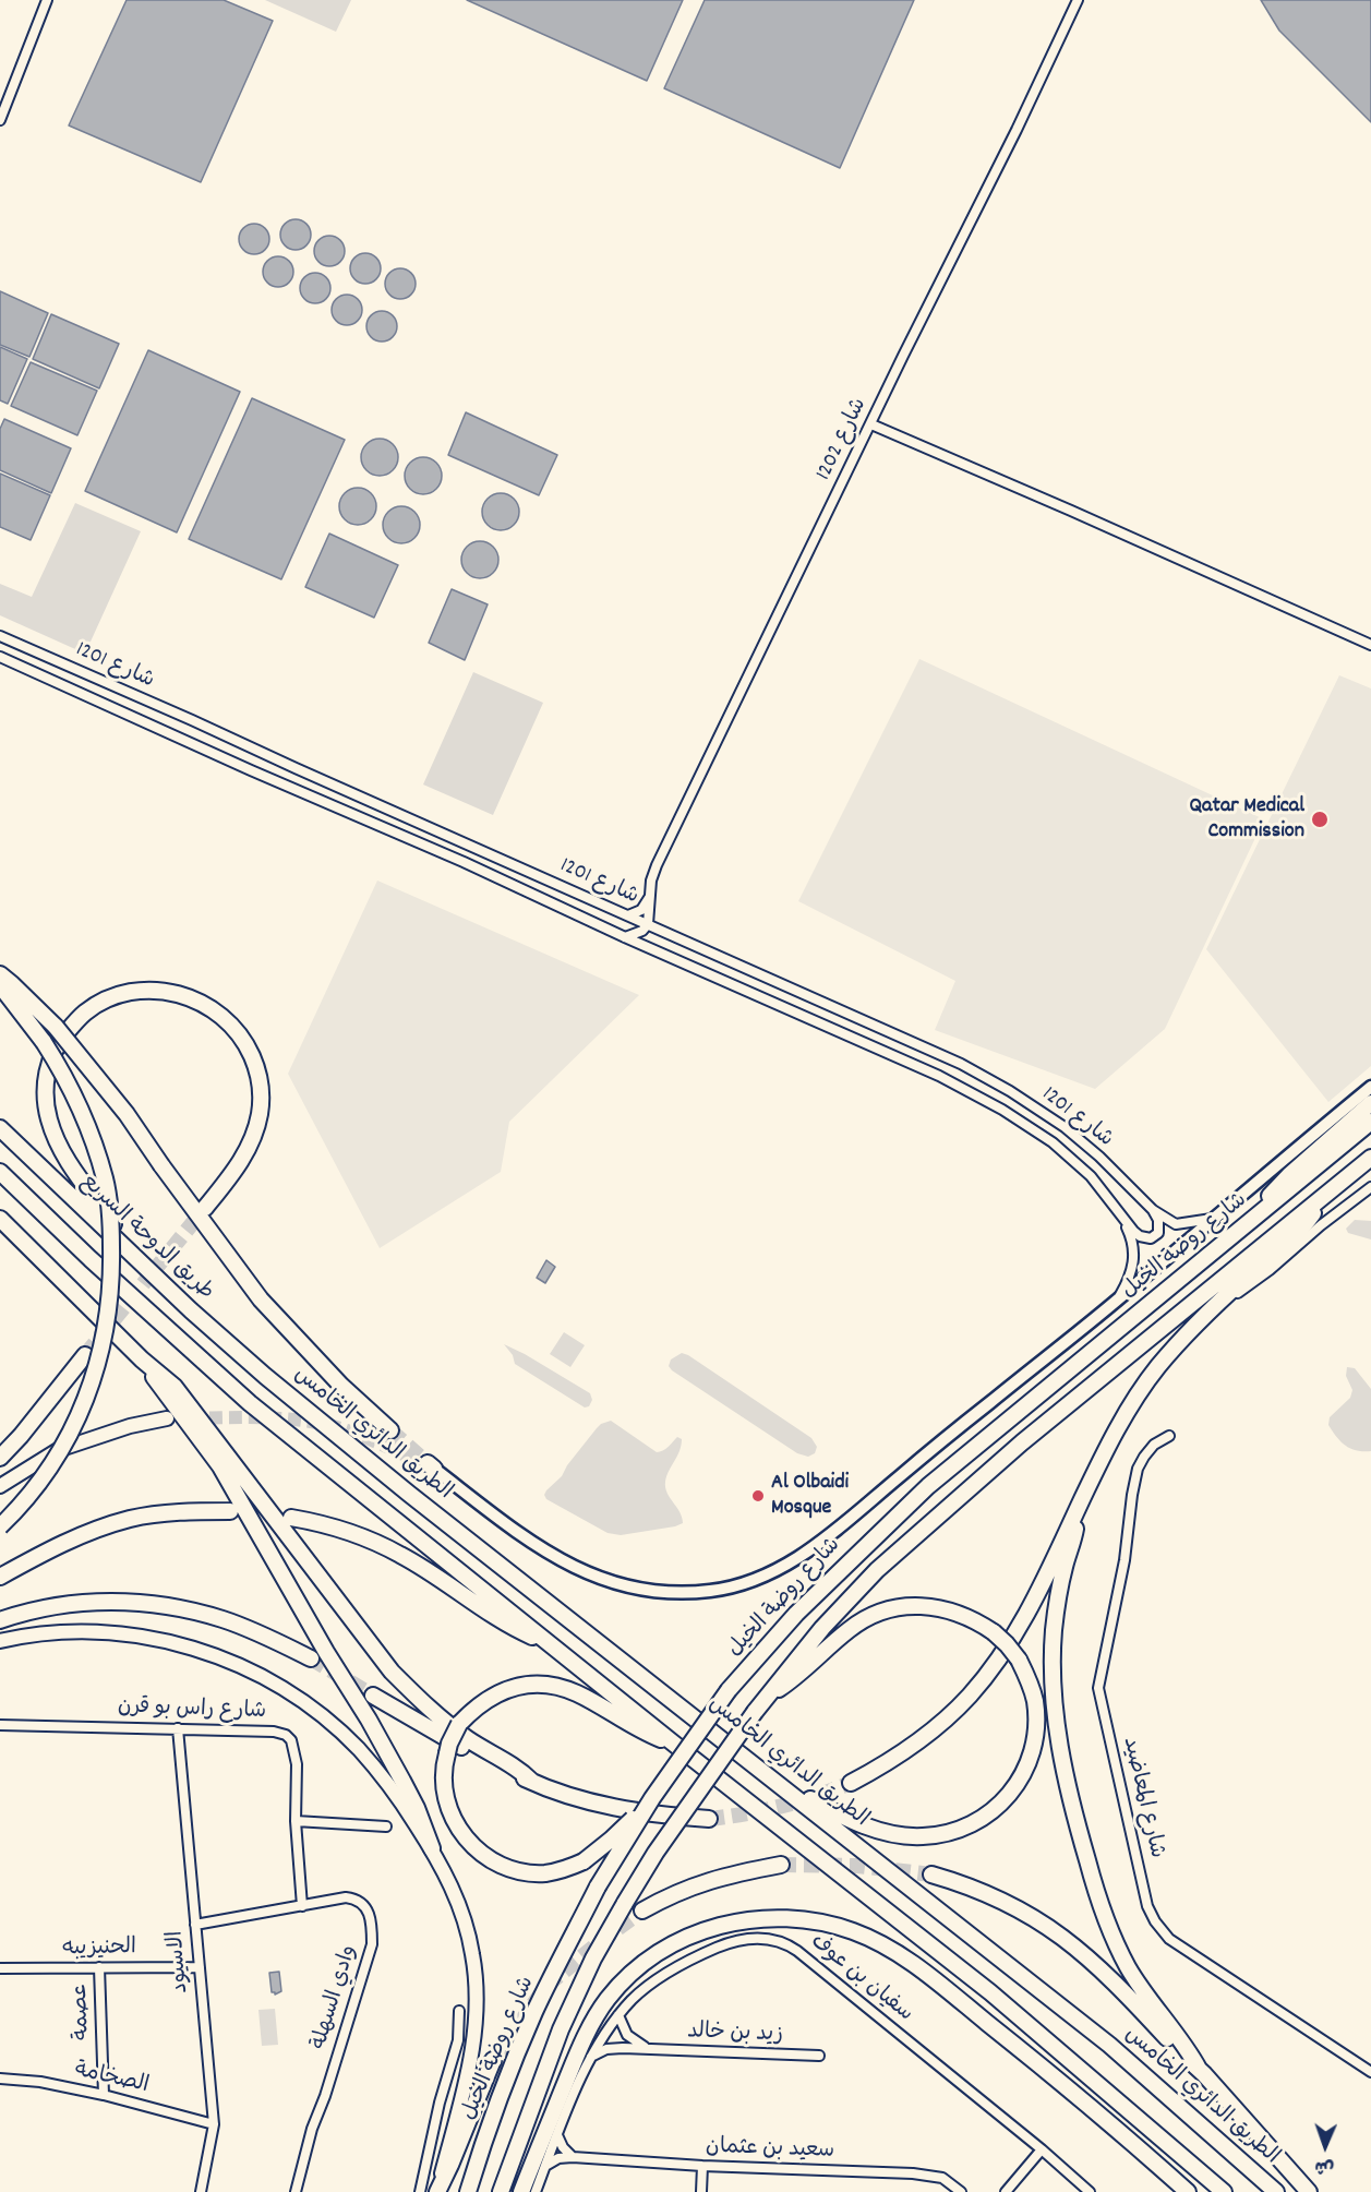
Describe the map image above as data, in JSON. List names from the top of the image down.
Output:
{
  "streets": {
    "highway": ["طريق الدوحة السريع", "شارع روضة الخيل", "الطريق الدائري الخامس"],
    "street": [
      "شارع 1202",
      "شارع 1201",
      "شارع راس بو قرن",
      "شارع المعاضيد",
      "الحنيزيبه",
      "الاسيود",
      "سفيان بن عوف",
      "وادي السهلة",
      "عصمة",
      "زيد بن خالد",
      "الصخامة",
      "سعيد بن عثمان"
    ]
  },
  "crossings": [
    ["شارع 1202", "شارع 1201"],
    ["شارع 1201", "شارع روضة الخيل"],
    ["طريق الدوحة السريع", "الطريق الدائري الخامس"],
    ["شارع راس بو قرن", "الاسيود"],
    ["شارع راس بو قرن", "وادي السهلة"],
    ["الحنيزيبه", "الاسيود"],
    ["الحنيزيبه", "عصمة"],
    ["الاسيود", "وادي السهلة"],
    ["الاسيود", "الصخامة"],
    ["سفيان بن عوف", "زيد بن خالد"],
    ["سفيان بن عوف", "سعيد بن عثمان"],
    ["عصمة", "الصخامة"]
  ],
  "places": ["Qatar Medical Commission", "Al Olbaidi Mosque"],
  "north": "bottom"
}
